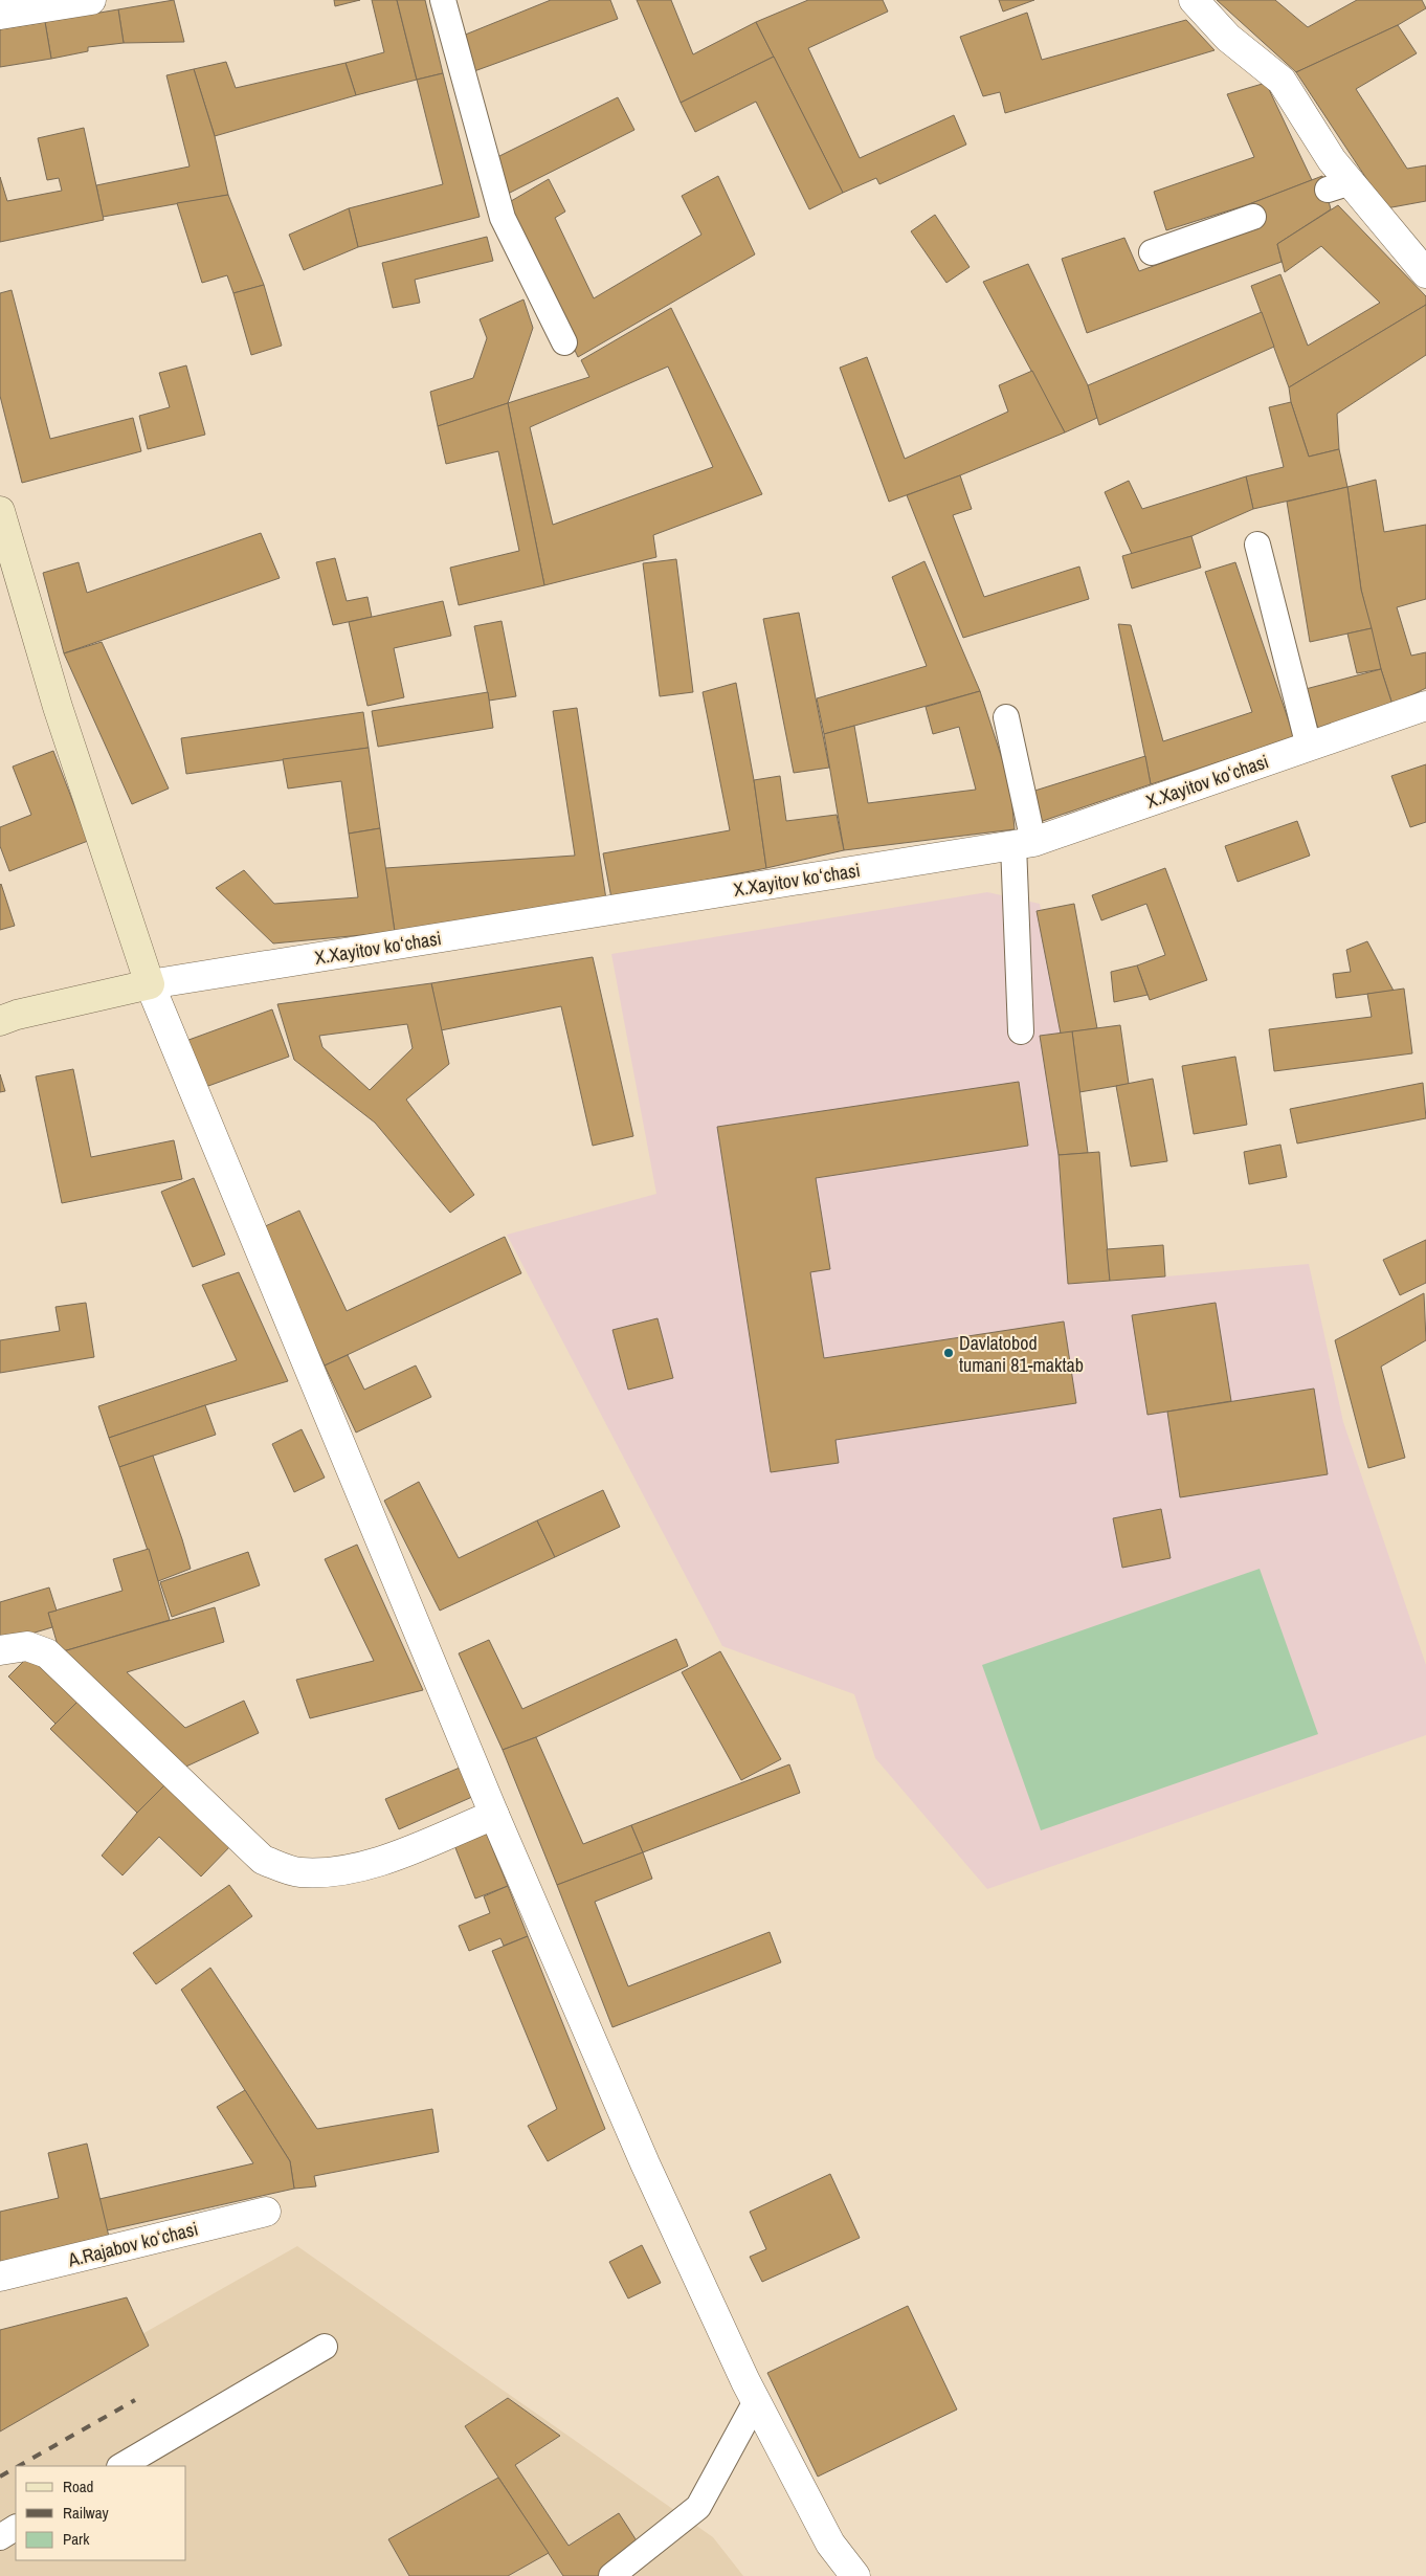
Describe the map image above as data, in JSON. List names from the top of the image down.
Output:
{
  "streets": {
    "street": ["X.Xayitov koʻchasi", "A.Rajabov koʻchasi"]
  },
  "places": ["Davlatobod tumani 81-maktab"],
  "legend": ["Road", "Railway", "Park"]
}
